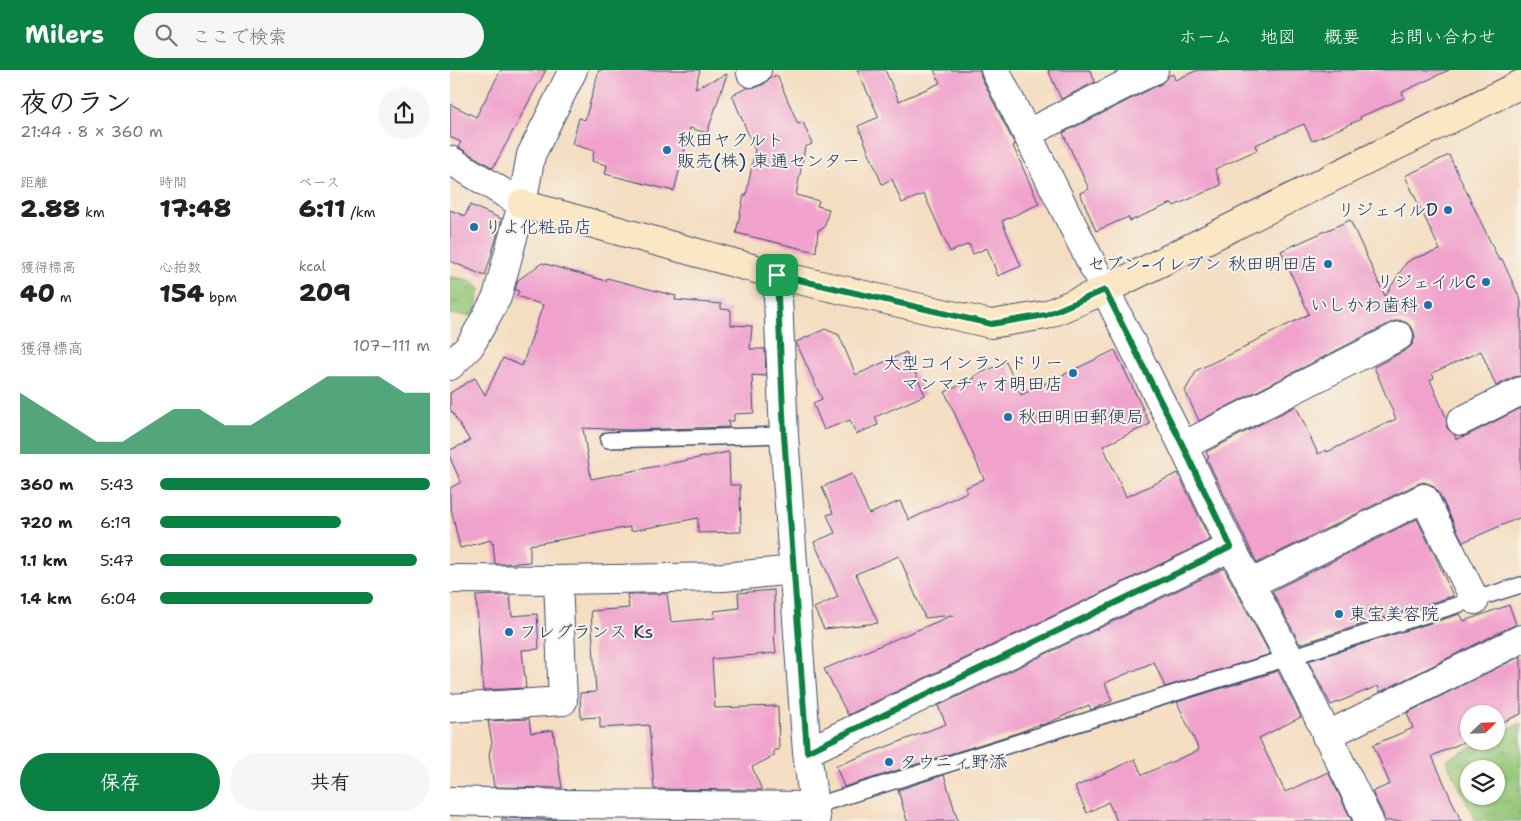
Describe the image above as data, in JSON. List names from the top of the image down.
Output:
{
  "places": [
    "秋田ヤクルト 販売(株) 東通センター",
    "リジェイルD",
    "りよ化粧品店",
    "セブン-イレブン 秋田明田店",
    "リジェイルC",
    "いしかわ歯科",
    "大型コインランドリー マンマチャオ明田店",
    "秋田明田郵便局",
    "東宝美容院",
    "フレグランス Ks",
    "タウニィ野添"
  ],
  "north": "top right",
  "page": {
    "header": "Milers",
    "search": "ここで検索",
    "nav": [
      "ホーム",
      "地図",
      "概要",
      "お問い合わせ"
    ],
    "heading": ["夜のラン", "21:44 · 8 × 360 m"],
    "stats": [
      ["距離", "2.88 km"],
      ["時間", "17:48"],
      ["ペース", "6:11 /km"],
      ["獲得標高", "40 m"],
      ["心拍数", "154 bpm"],
      ["kcal", "209"]
    ],
    "chart": ["獲得標高", "107–111 m"],
    "list": [
      {
        "name": "360 m",
        "note": "5:43"
      },
      {
        "name": "720 m",
        "note": "6:19"
      },
      {
        "name": "1.1 km",
        "note": "5:47"
      },
      {
        "name": "1.4 km",
        "note": "6:04"
      }
    ],
    "buttons": ["保存", "共有"]
  }
}
